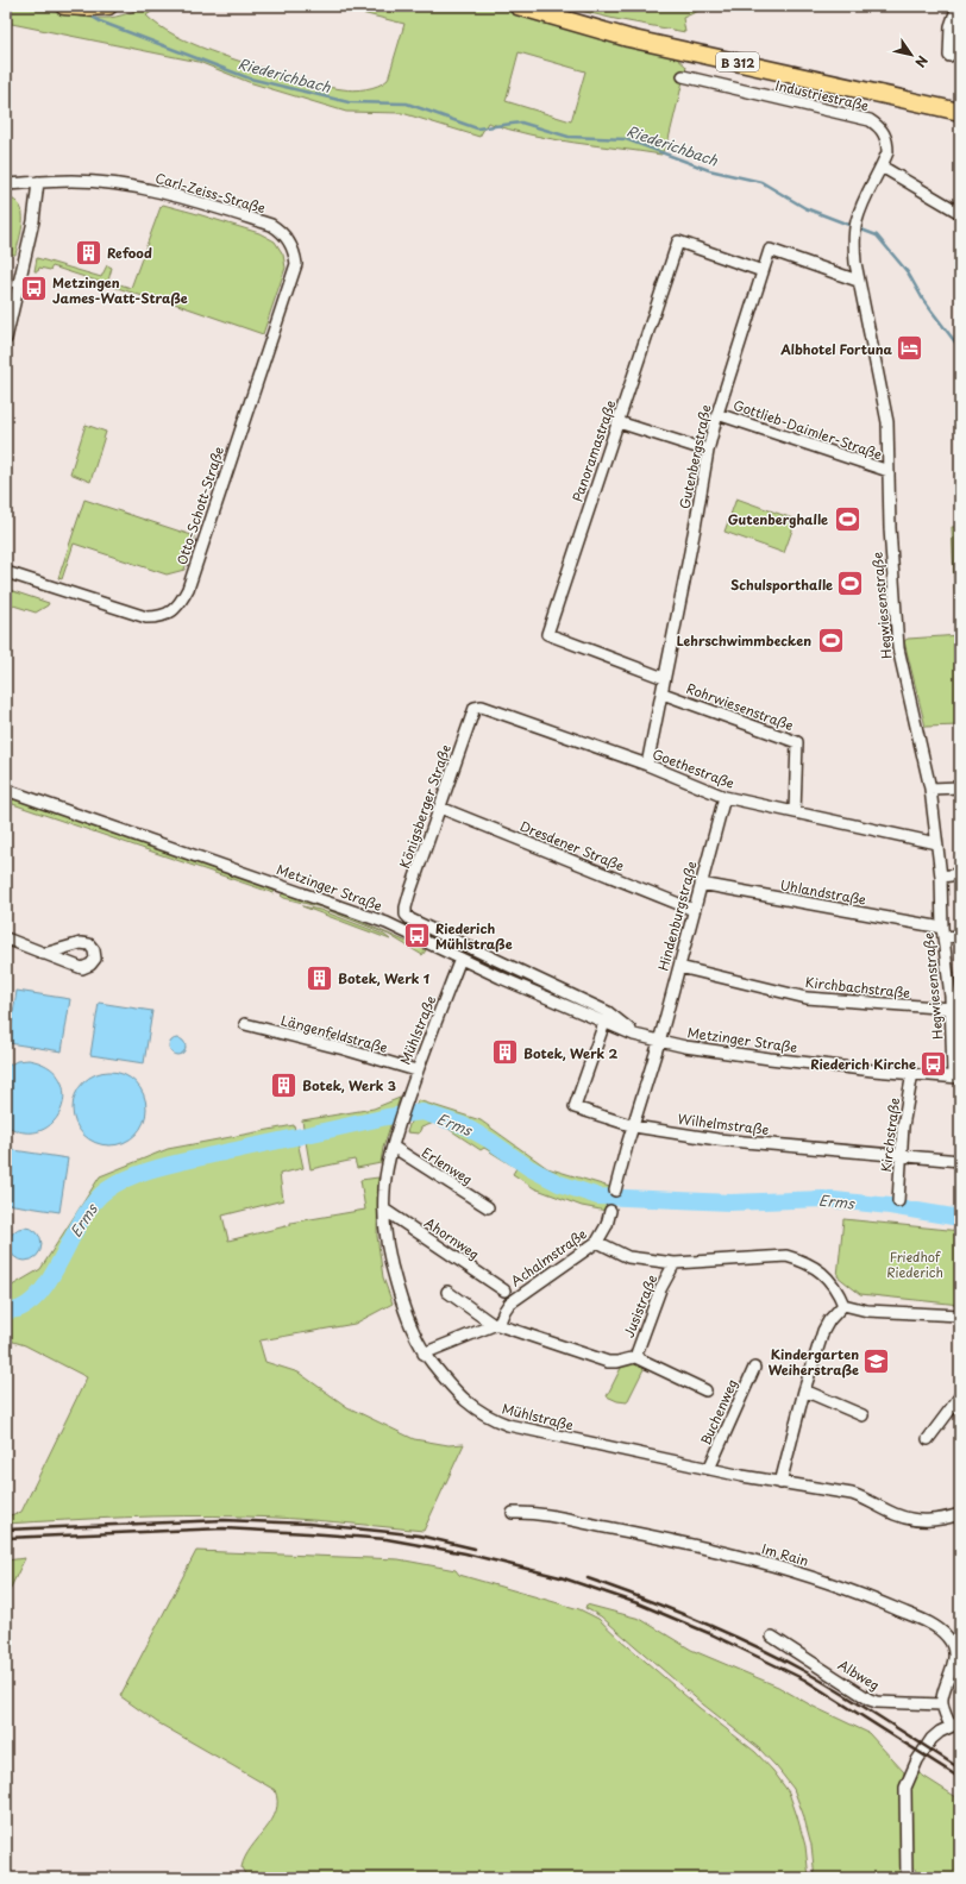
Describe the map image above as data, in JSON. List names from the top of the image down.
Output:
{
  "streets": {
    "highway": ["B 312"],
    "street": [
      "Industriestraße",
      "Carl-Zeiss-Straße",
      "Gottlieb-Daimler-Straße",
      "Panoramastraße",
      "Gutenbergstraße",
      "Otto-Schott-Straße",
      "Hegwiesenstraße",
      "Rohrwiesenstraße",
      "Goethestraße",
      "Königsberger Straße",
      "Dresdener Straße",
      "Metzinger Straße",
      "Uhlandstraße",
      "Hindenburgstraße",
      "Kirchbachstraße",
      "Mühlstraße",
      "Längenfeldstraße",
      "Wilhelmstraße",
      "Kirchstraße",
      "Erlenweg",
      "Ahornweg",
      "Achalmstraße",
      "Jusistraße",
      "Buchenweg",
      "Im Rain",
      "Albweg"
    ]
  },
  "crossings": [
    ["Industriestraße", "Hegwiesenstraße"],
    ["Carl-Zeiss-Straße", "Otto-Schott-Straße"],
    ["Gottlieb-Daimler-Straße", "Gutenbergstraße"],
    ["Gottlieb-Daimler-Straße", "Hegwiesenstraße"],
    ["Panoramastraße", "Gutenbergstraße"],
    ["Gutenbergstraße", "Hegwiesenstraße"],
    ["Gutenbergstraße", "Rohrwiesenstraße"],
    ["Gutenbergstraße", "Goethestraße"],
    ["Hegwiesenstraße", "Goethestraße"],
    ["Hegwiesenstraße", "Metzinger Straße"],
    ["Hegwiesenstraße", "Uhlandstraße"],
    ["Hegwiesenstraße", "Kirchbachstraße"],
    ["Rohrwiesenstraße", "Goethestraße"],
    ["Goethestraße", "Königsberger Straße"],
    ["Goethestraße", "Hindenburgstraße"],
    ["Königsberger Straße", "Dresdener Straße"],
    ["Königsberger Straße", "Metzinger Straße"],
    ["Dresdener Straße", "Hindenburgstraße"],
    ["Metzinger Straße", "Hindenburgstraße"],
    ["Metzinger Straße", "Mühlstraße"],
    ["Metzinger Straße", "Wilhelmstraße"],
    ["Metzinger Straße", "Kirchstraße"],
    ["Uhlandstraße", "Hindenburgstraße"],
    ["Hindenburgstraße", "Kirchbachstraße"],
    ["Hindenburgstraße", "Wilhelmstraße"],
    ["Mühlstraße", "Längenfeldstraße"],
    ["Mühlstraße", "Erlenweg"],
    ["Mühlstraße", "Ahornweg"],
    ["Mühlstraße", "Buchenweg"],
    ["Wilhelmstraße", "Kirchstraße"],
    ["Achalmstraße", "Jusistraße"],
    ["Im Rain", "Albweg"]
  ],
  "water": ["Riederichbach", "Erms"],
  "parks": ["Friedhof Riederich"],
  "places": {
    "building": [
      "Refood",
      "Botek, Werk 1",
      "Botek, Werk 2",
      "Botek, Werk 3"
    ],
    "bus stop": ["Metzingen James-Watt-Straße", "Riederich Mühlstraße", "Riederich Kirche"],
    "hotel": ["Albhotel Fortuna"],
    "sports": ["Gutenberghalle", "Schulsporthalle", "Lehrschwimmbecken"],
    "school or university": ["Kindergarten Weiherstraße"]
  },
  "north": "bottom right"
}
